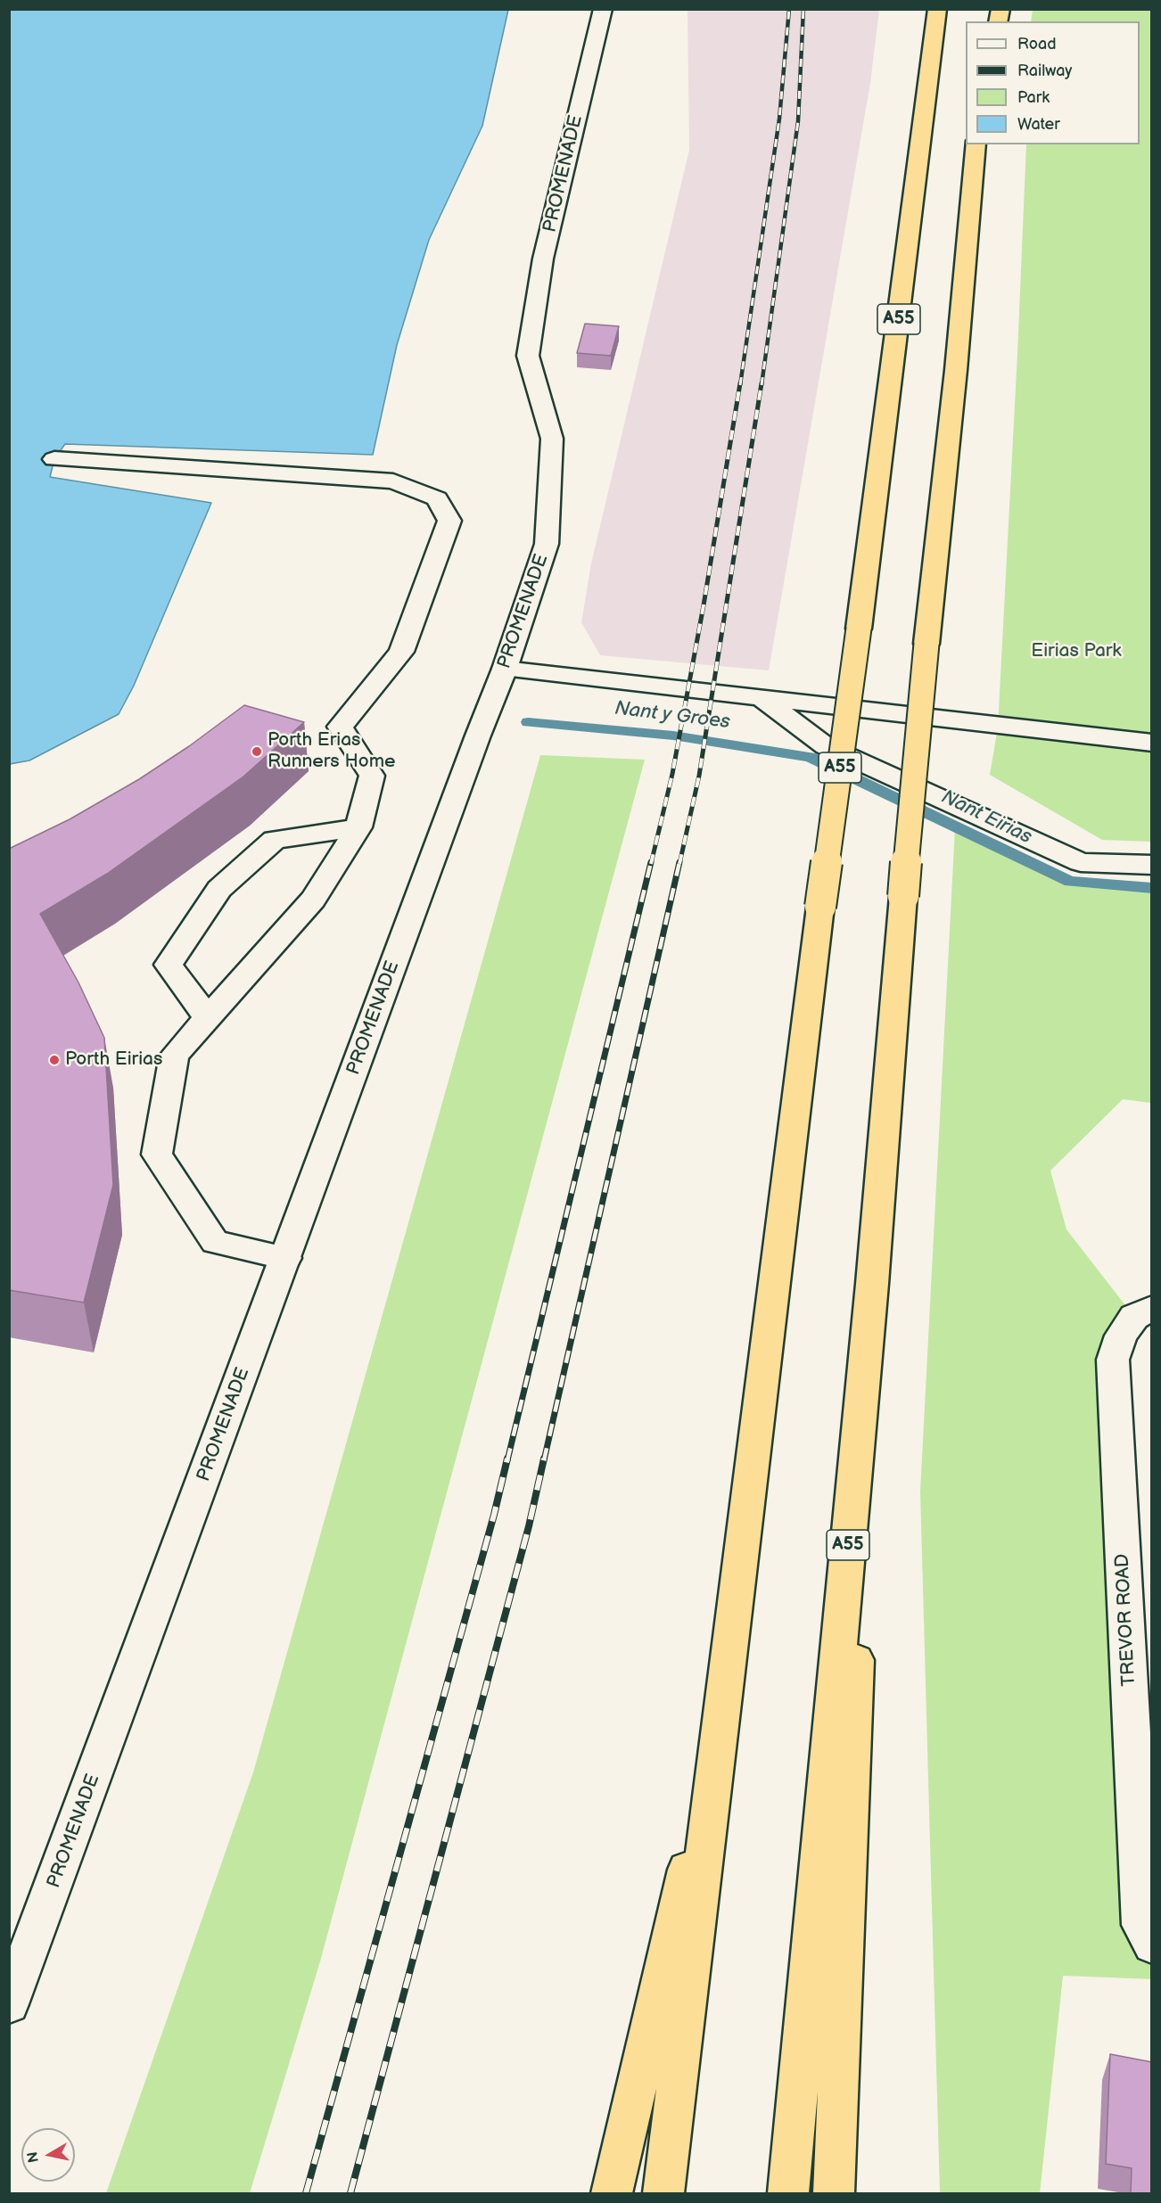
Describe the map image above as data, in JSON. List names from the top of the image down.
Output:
{
  "streets": {
    "highway": ["A55"],
    "street": ["PROMENADE", "TREVOR ROAD"]
  },
  "water": ["Nant y Groes", "Nant Eirias"],
  "parks": ["Eirias Park"],
  "places": ["Porth Erias Runners Home", "Porth Eirias"],
  "legend": [
    "Road",
    "Railway",
    "Park",
    "Water"
  ],
  "north": "left"
}
